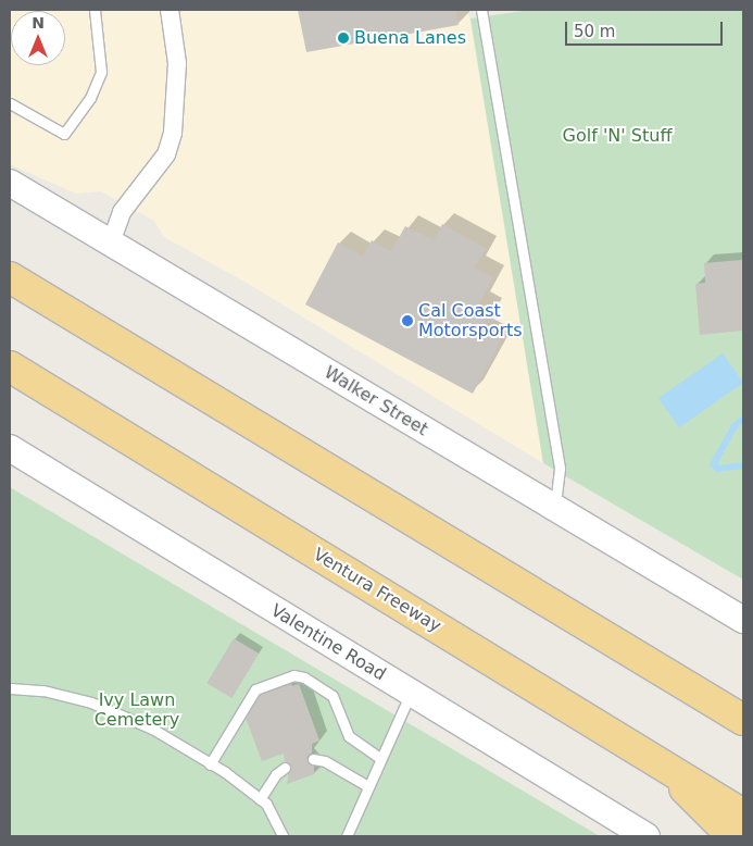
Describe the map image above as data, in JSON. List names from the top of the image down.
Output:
{
  "streets": {
    "highway": ["Ventura Freeway"],
    "street": ["Walker Street", "Valentine Road"]
  },
  "parks": ["Golf 'N' Stuff", "Ivy Lawn Cemetery"],
  "places": ["Buena Lanes", "Cal Coast Motorsports"],
  "scale_bar": "50 m",
  "north": "top"
}
